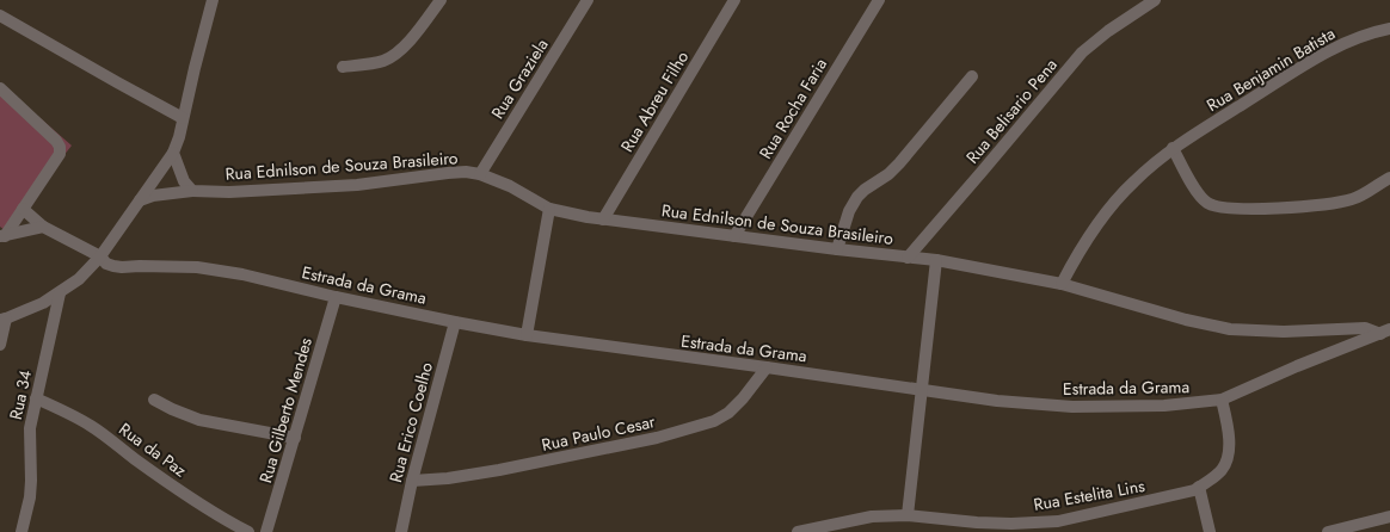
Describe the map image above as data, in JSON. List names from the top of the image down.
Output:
{
  "streets": {
    "street": [
      "Rua Benjamin Batista",
      "Rua Graziela",
      "Rua Abreu Filho",
      "Rua Rocha Faria",
      "Rua Belisario Pena",
      "Rua Ednilson de Souza Brasileiro",
      "Estrada da Grama",
      "Rua 34",
      "Rua Gilberto Mendes",
      "Rua Erico Coelho",
      "Rua Paulo Cesar",
      "Rua da Paz",
      "Rua Estelita Lins"
    ]
  },
  "crossings": [
    ["Rua Benjamin Batista", "Rua Ednilson de Souza Brasileiro"],
    ["Rua Graziela", "Rua Ednilson de Souza Brasileiro"],
    ["Rua Abreu Filho", "Rua Ednilson de Souza Brasileiro"],
    ["Rua Rocha Faria", "Rua Ednilson de Souza Brasileiro"],
    ["Rua Belisario Pena", "Rua Ednilson de Souza Brasileiro"],
    ["Rua Ednilson de Souza Brasileiro", "Estrada da Grama"],
    ["Estrada da Grama", "Rua Gilberto Mendes"],
    ["Estrada da Grama", "Rua Erico Coelho"],
    ["Estrada da Grama", "Rua Paulo Cesar"],
    ["Estrada da Grama", "Rua Estelita Lins"],
    ["Rua 34", "Rua da Paz"],
    ["Rua Erico Coelho", "Rua Paulo Cesar"]
  ]
}
